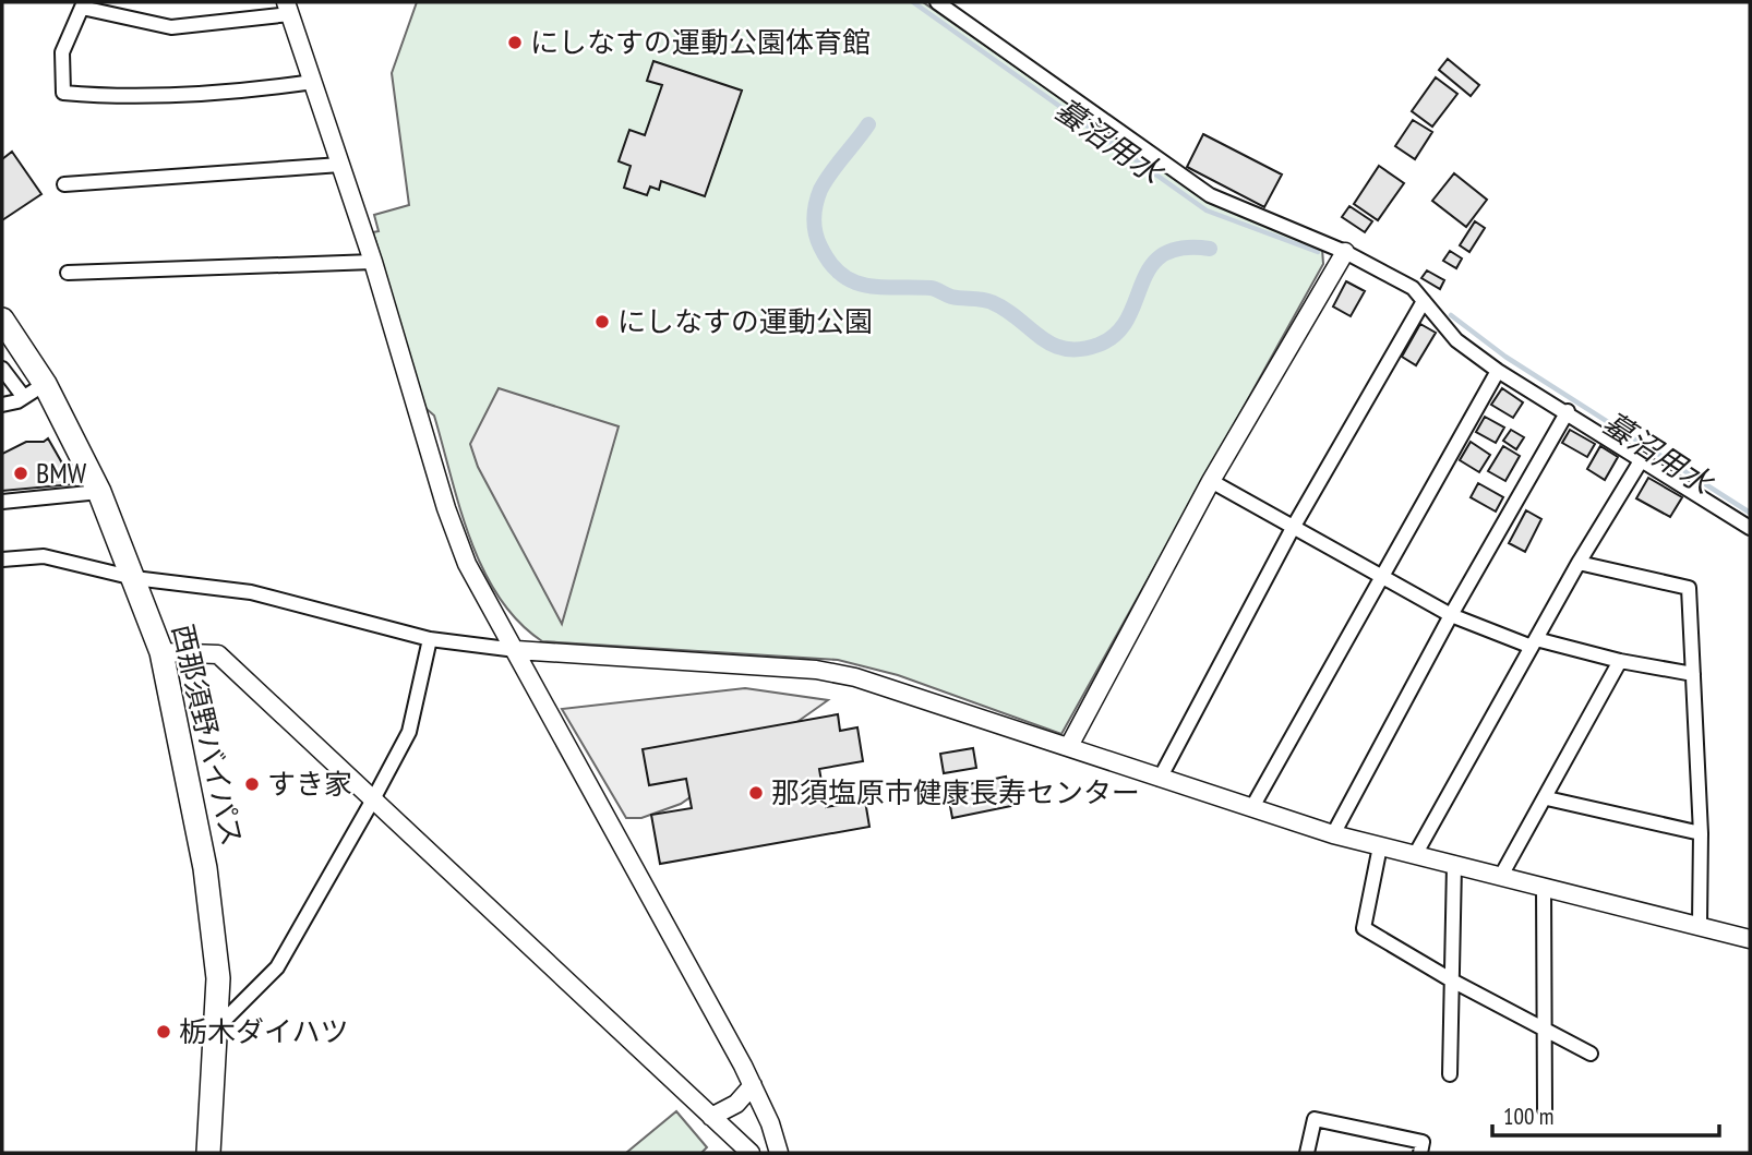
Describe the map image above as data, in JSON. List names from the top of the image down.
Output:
{
  "streets": {
    "highway": ["西那須野バイパス"]
  },
  "water": ["蟇沼用水"],
  "places": [
    "にしなすの運動公園体育館",
    "にしなすの運動公園",
    "BMW",
    "すき家",
    "那須塩原市健康長寿センター",
    "栃木ダイハツ"
  ],
  "scale_bar": "100 m"
}
